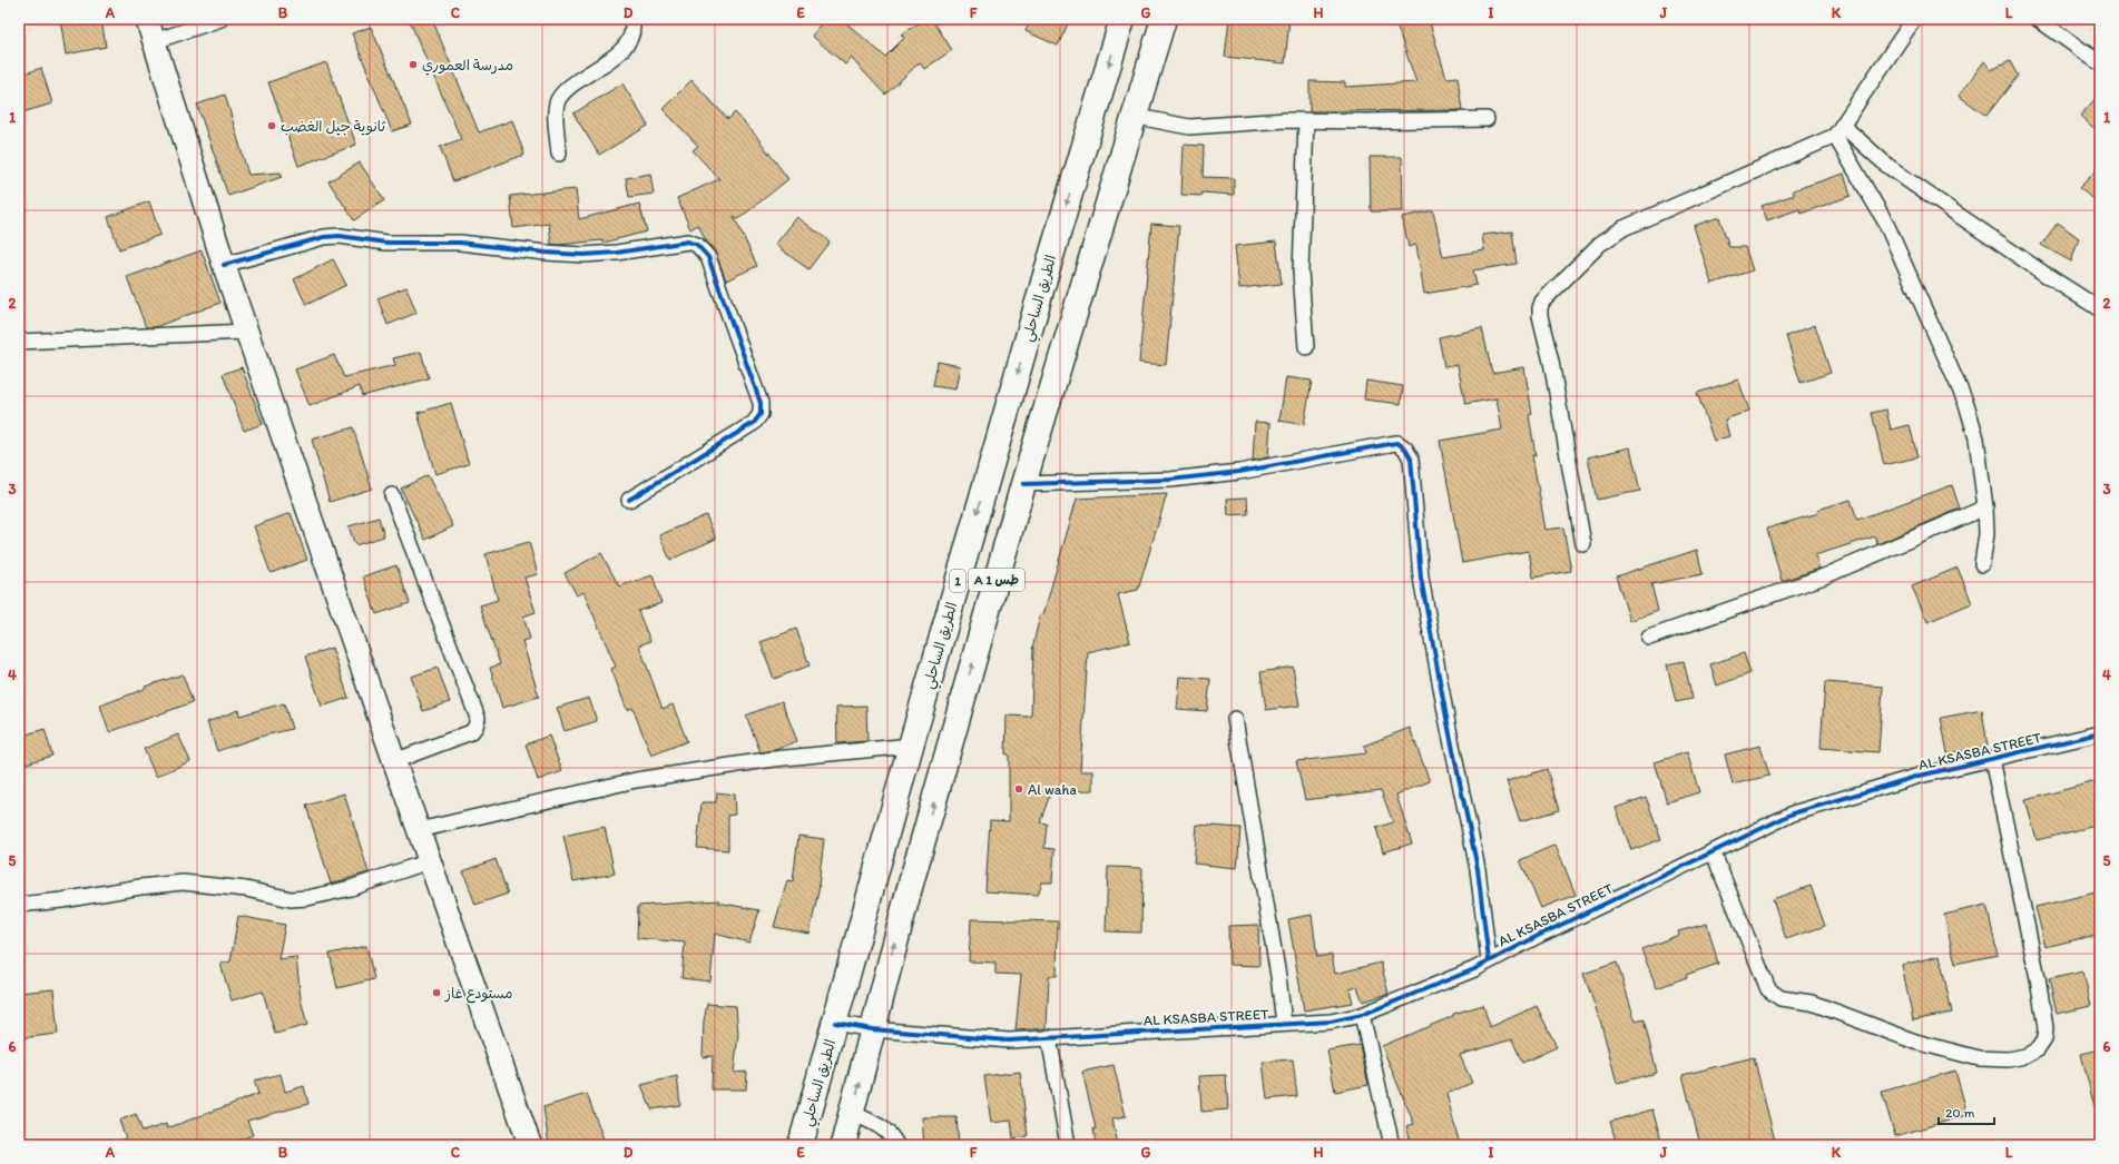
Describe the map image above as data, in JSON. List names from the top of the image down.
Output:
{
  "streets": {
    "highway": ["الطريق الساحلي", "A 1 طس", "1"],
    "street": ["AL KSASBA STREET"]
  },
  "crossings": [
    ["الطريق الساحلي", "AL KSASBA STREET"],
    ["A 1 طس", "AL KSASBA STREET"]
  ],
  "places": [
    "مدرسة العموري",
    "ثانوية جيل الغضب",
    "Al waha",
    "مستودع غاز"
  ],
  "scale_bar": "20 m",
  "grid": {
    "columns": [
      "A",
      "B",
      "C",
      "D",
      "E",
      "F",
      "G",
      "H",
      "I",
      "J",
      "K",
      "L"
    ],
    "rows": [
      "1",
      "2",
      "3",
      "4",
      "5",
      "6"
    ]
  }
}
